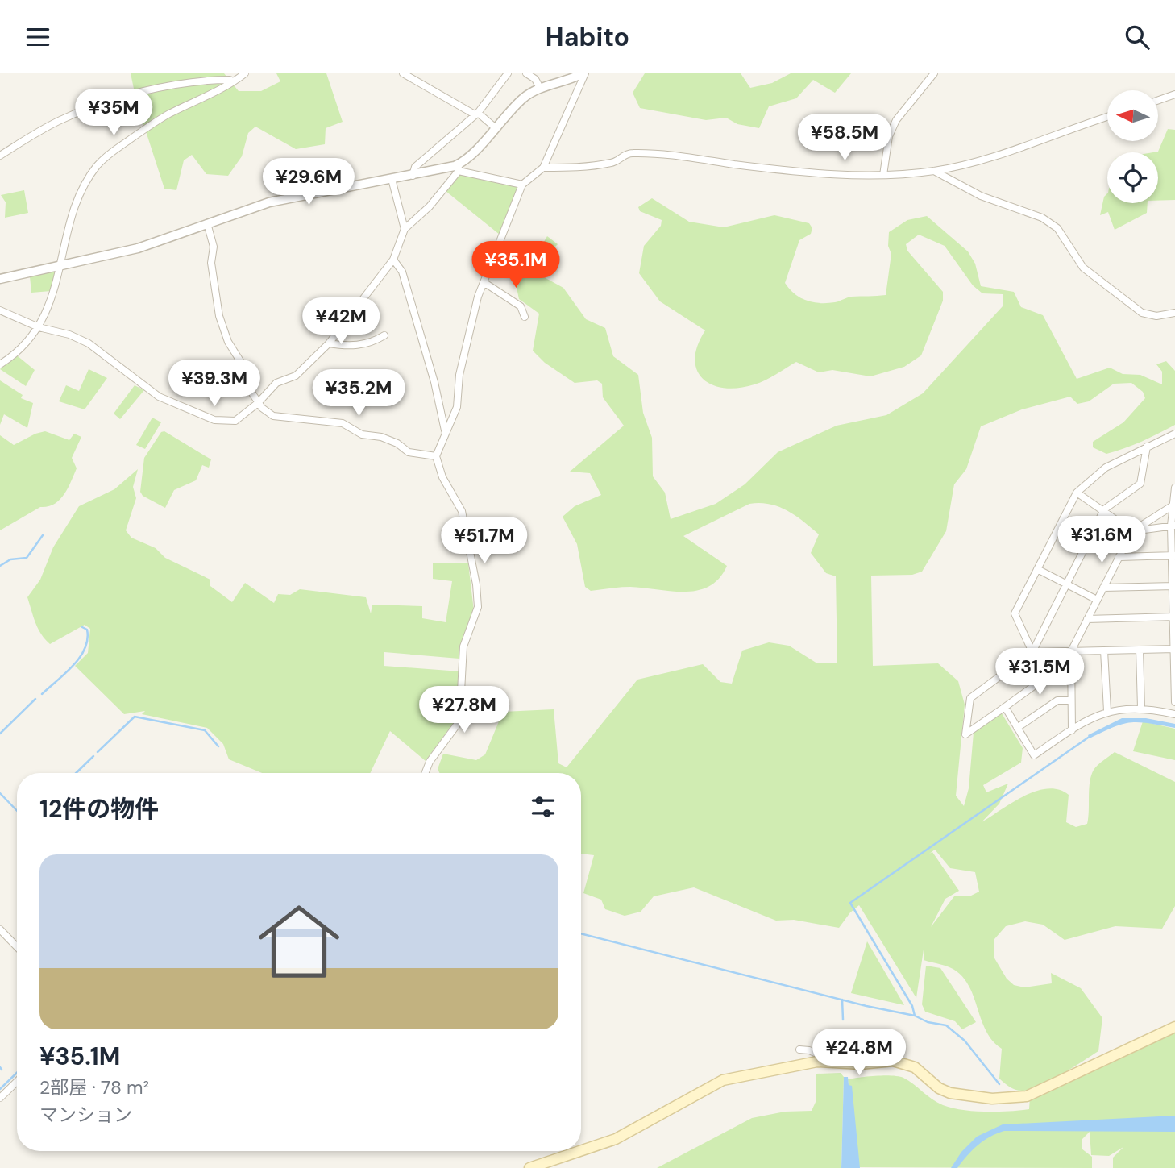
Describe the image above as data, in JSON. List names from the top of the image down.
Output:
{
  "north": "left",
  "page": {
    "header": "Habito",
    "price": [
      "¥35M",
      "¥58.5M",
      "¥29.6M",
      "¥35.1M",
      "¥42M",
      "¥39.3M",
      "¥35.2M",
      "¥31.6M",
      "¥51.7M",
      "¥31.5M",
      "¥27.8M",
      "¥24.8M"
    ],
    "heading": "12件の物件",
    "list": [
      {
        "name": "¥35.1M",
        "note": "2部屋 · 78 m² · マンション"
      }
    ]
  }
}
